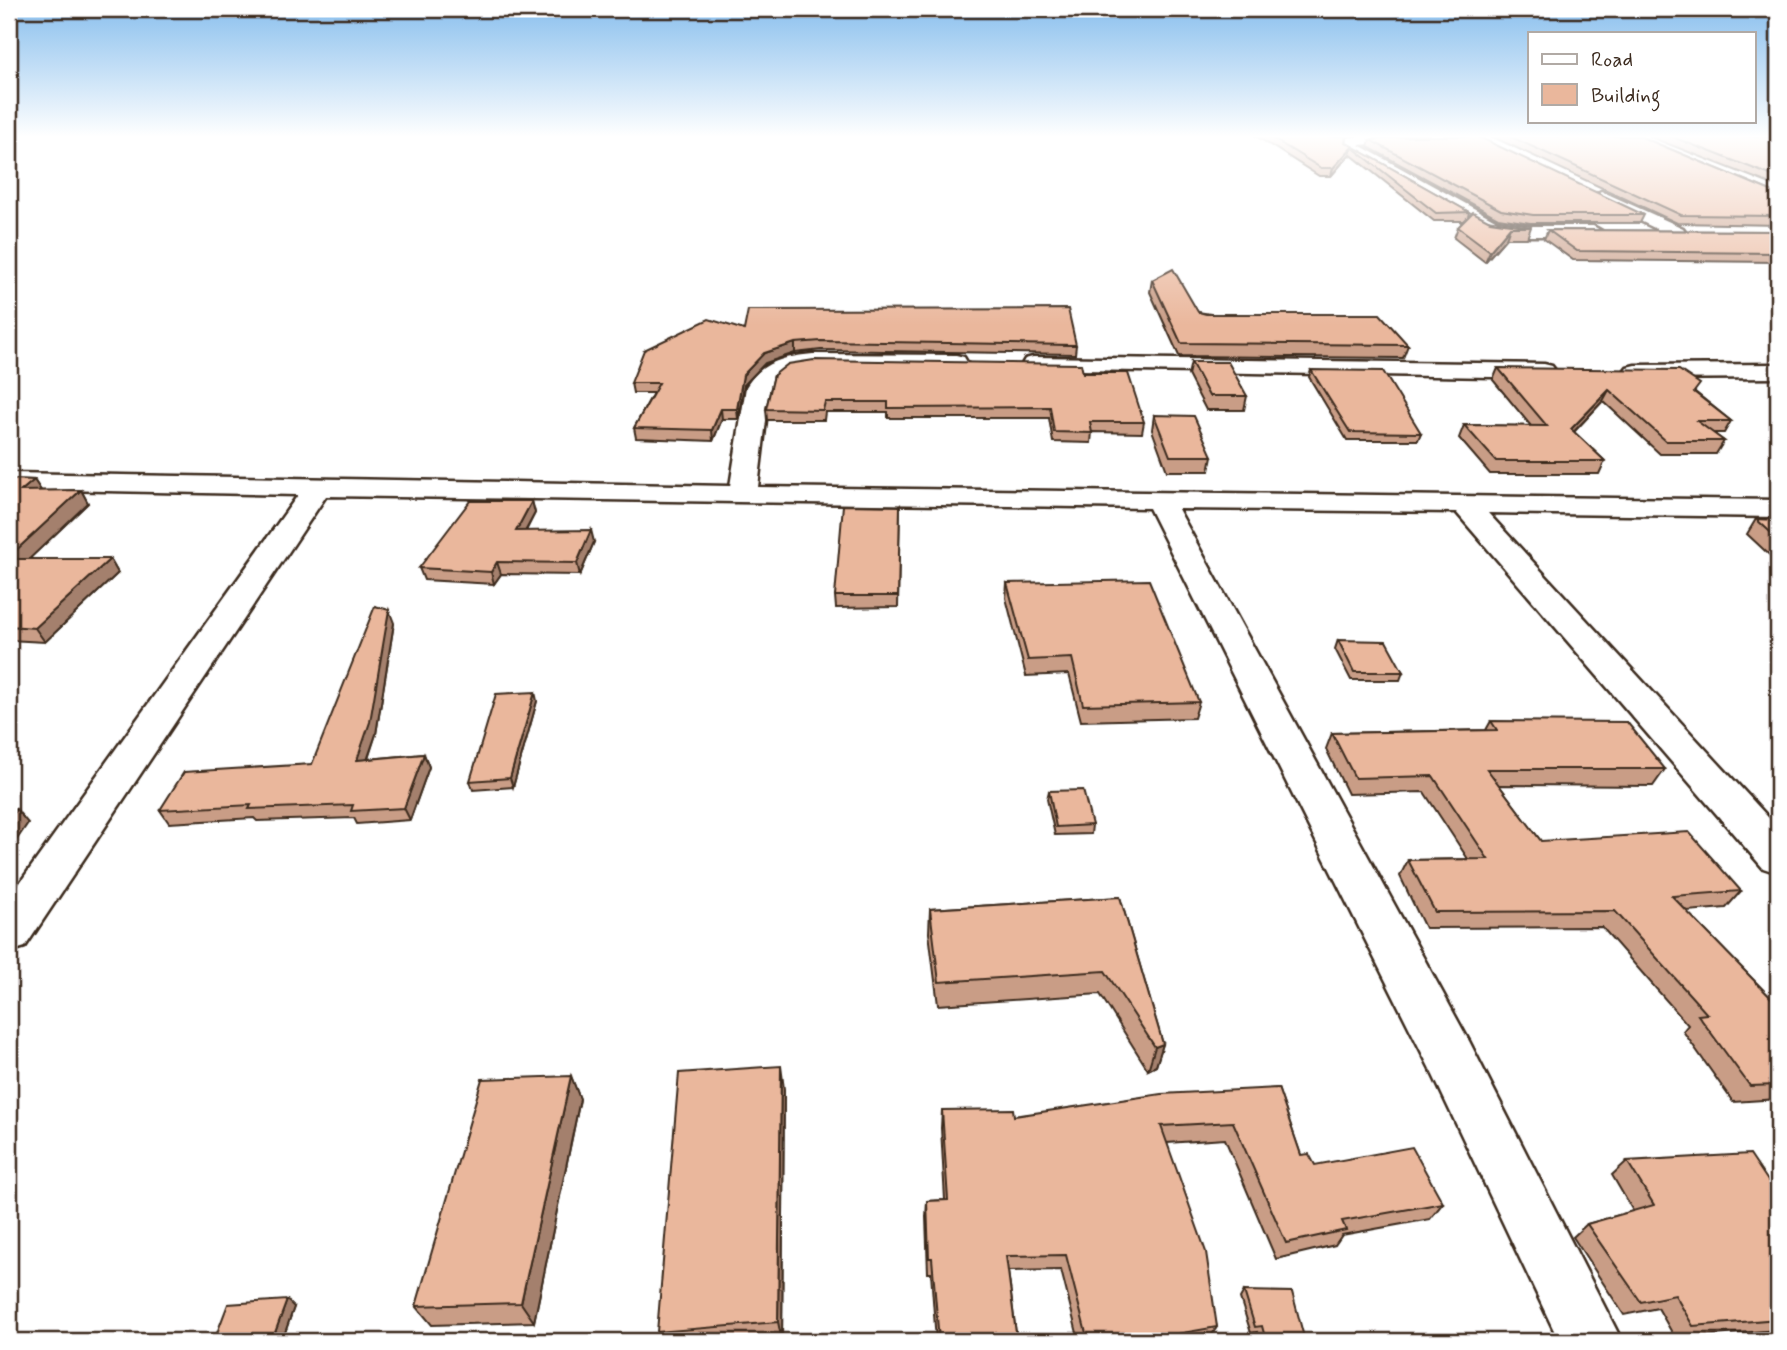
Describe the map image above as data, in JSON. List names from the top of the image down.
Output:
{
  "legend": ["Road", "Building"]
}
